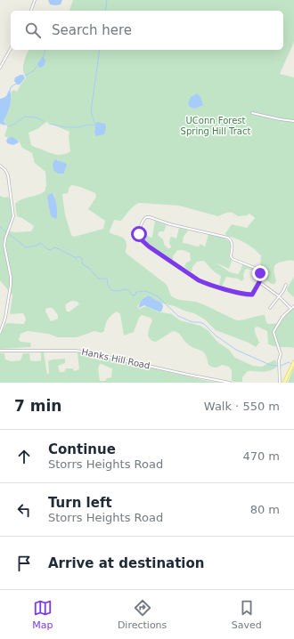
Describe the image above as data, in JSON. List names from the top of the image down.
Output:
{
  "streets": {
    "street": ["Hanks Hill Road"]
  },
  "parks": ["UConn Forest Spring Hill Tract"],
  "page": {
    "search": "Search here",
    "heading": ["7 min", "Walk · 550 m"],
    "list": [
      ["Continue", "Storrs Heights Road", "470 m"],
      ["Turn left", "Storrs Heights Road", "80 m"],
      "Arrive at destination"
    ],
    "nav": ["Map", "Directions", "Saved"]
  }
}
